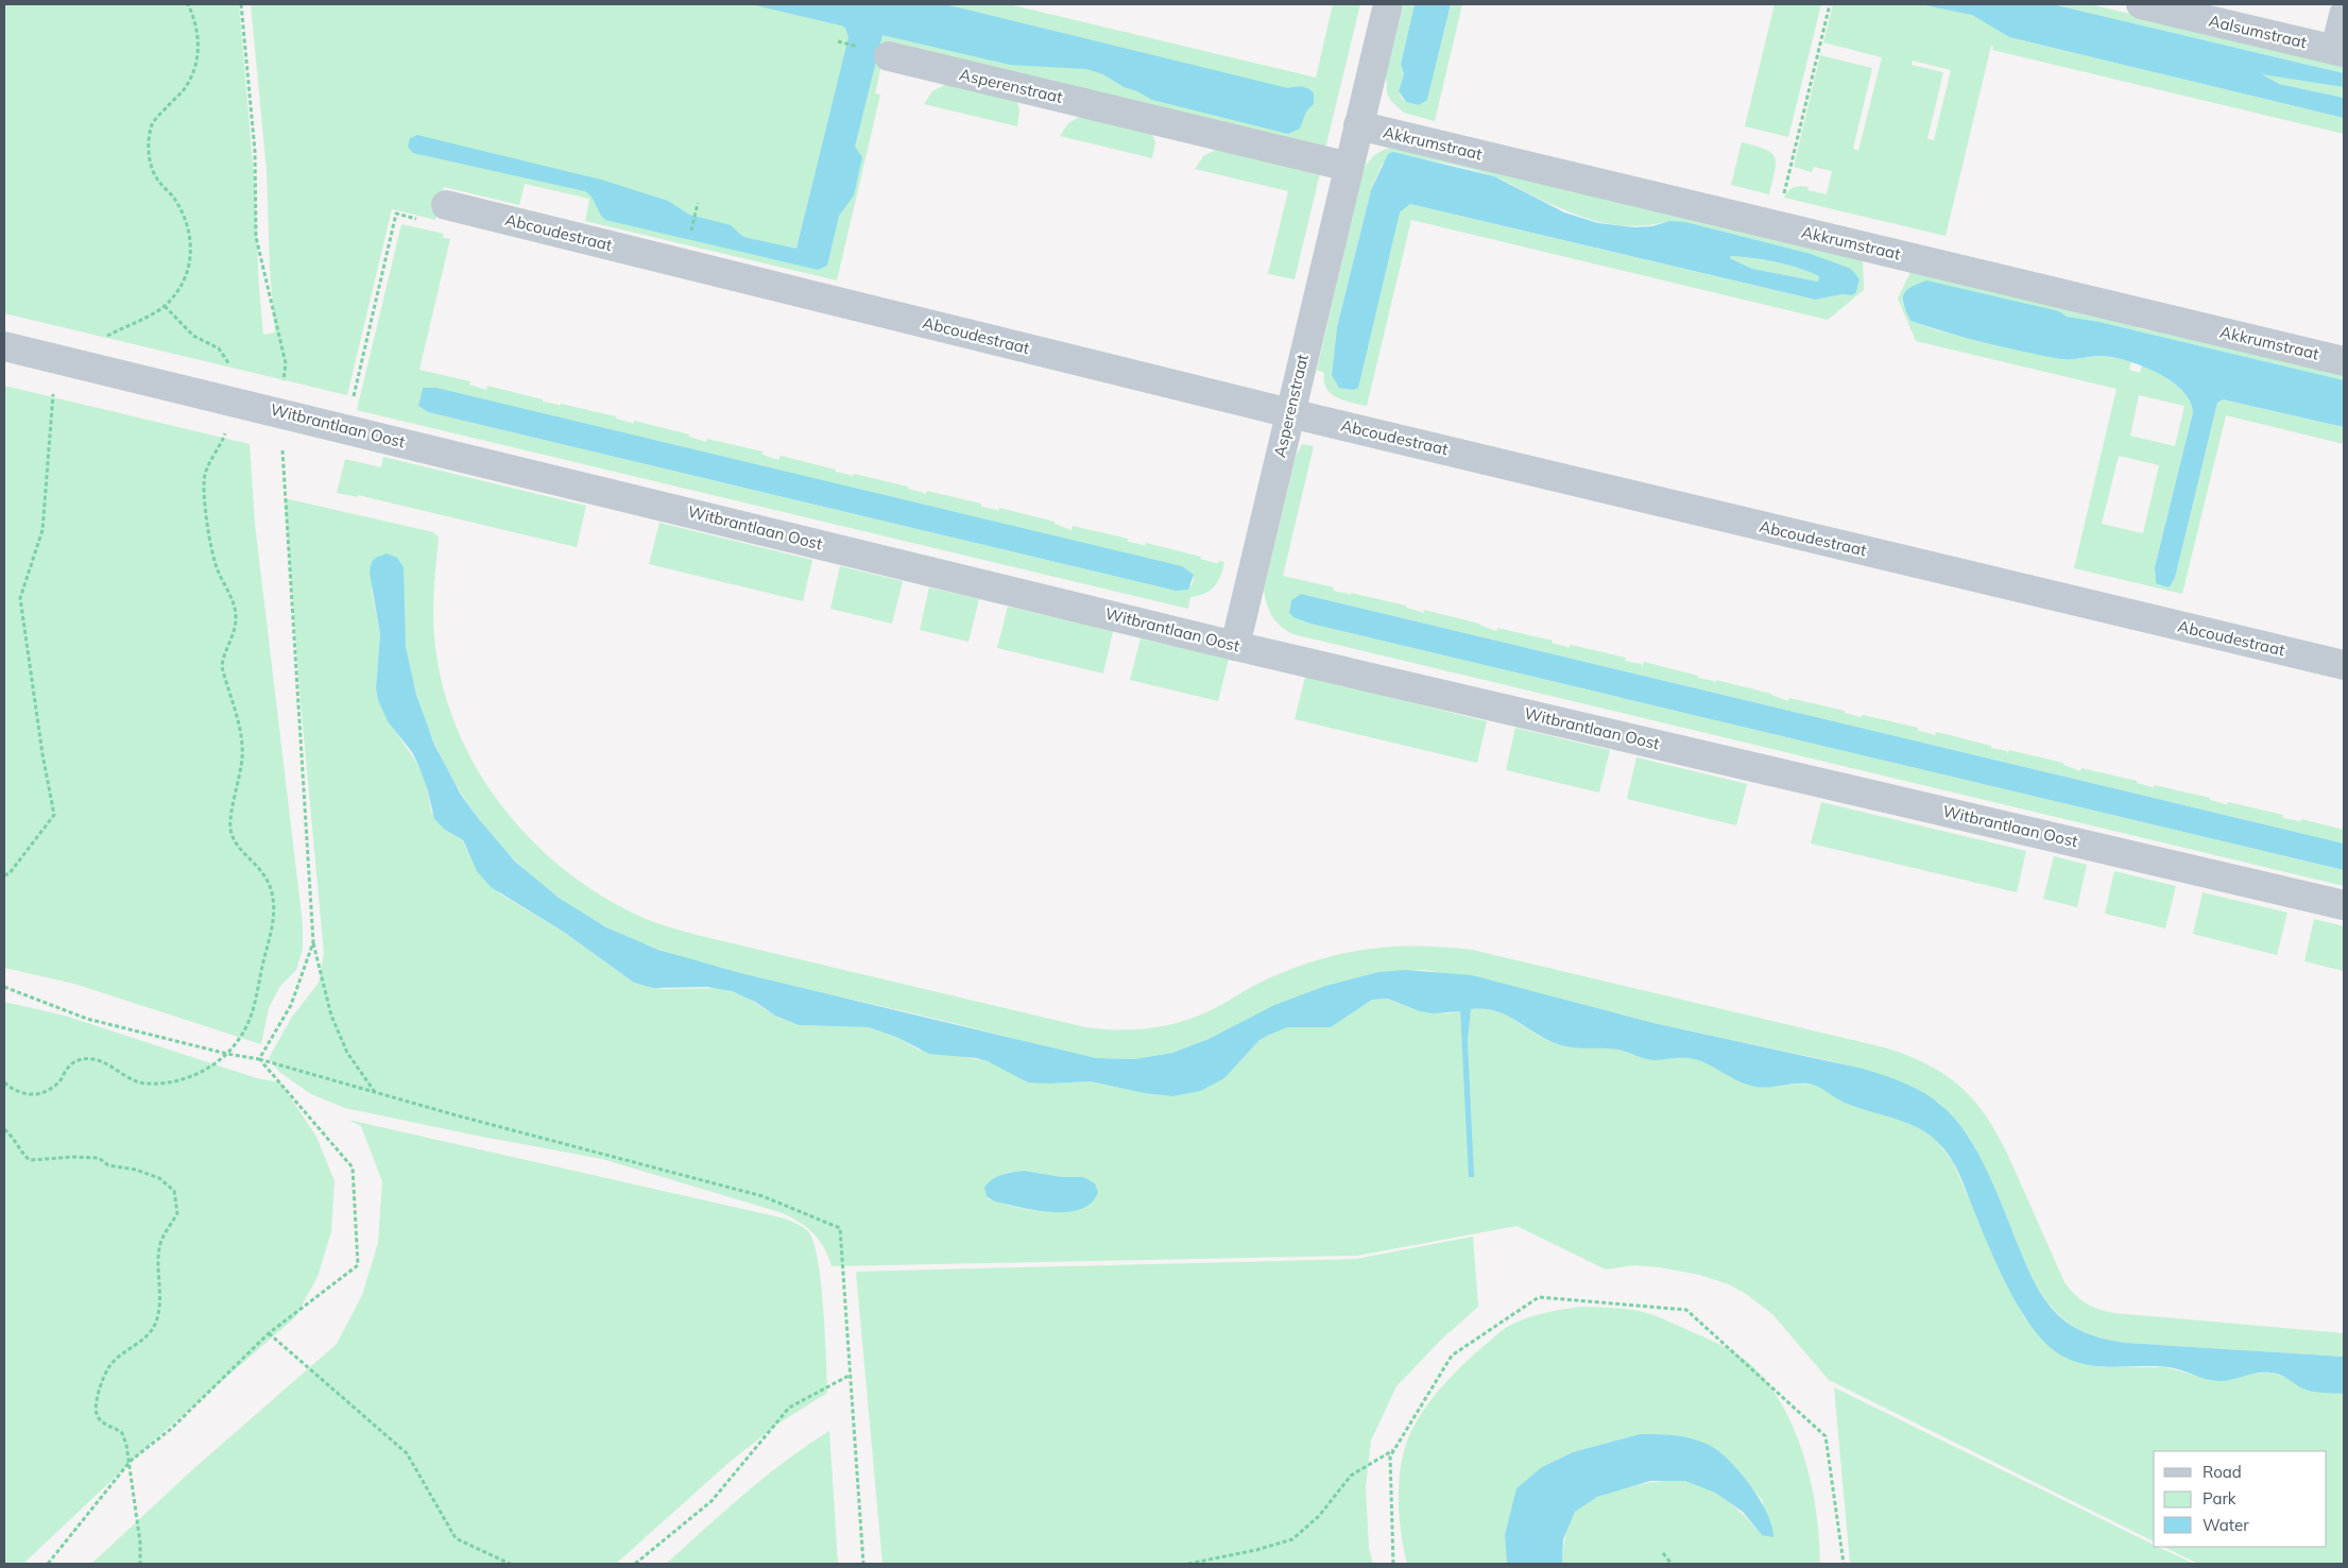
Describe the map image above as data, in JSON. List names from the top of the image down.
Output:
{
  "streets": {
    "street": [
      "Aalsumstraat",
      "Asperenstraat",
      "Akkrumstraat",
      "Abcoudestraat",
      "Witbrantlaan Oost"
    ]
  },
  "crossings": [
    ["Asperenstraat", "Akkrumstraat"],
    ["Asperenstraat", "Abcoudestraat"],
    ["Asperenstraat", "Witbrantlaan Oost"]
  ],
  "legend": ["Road", "Park", "Water"]
}
